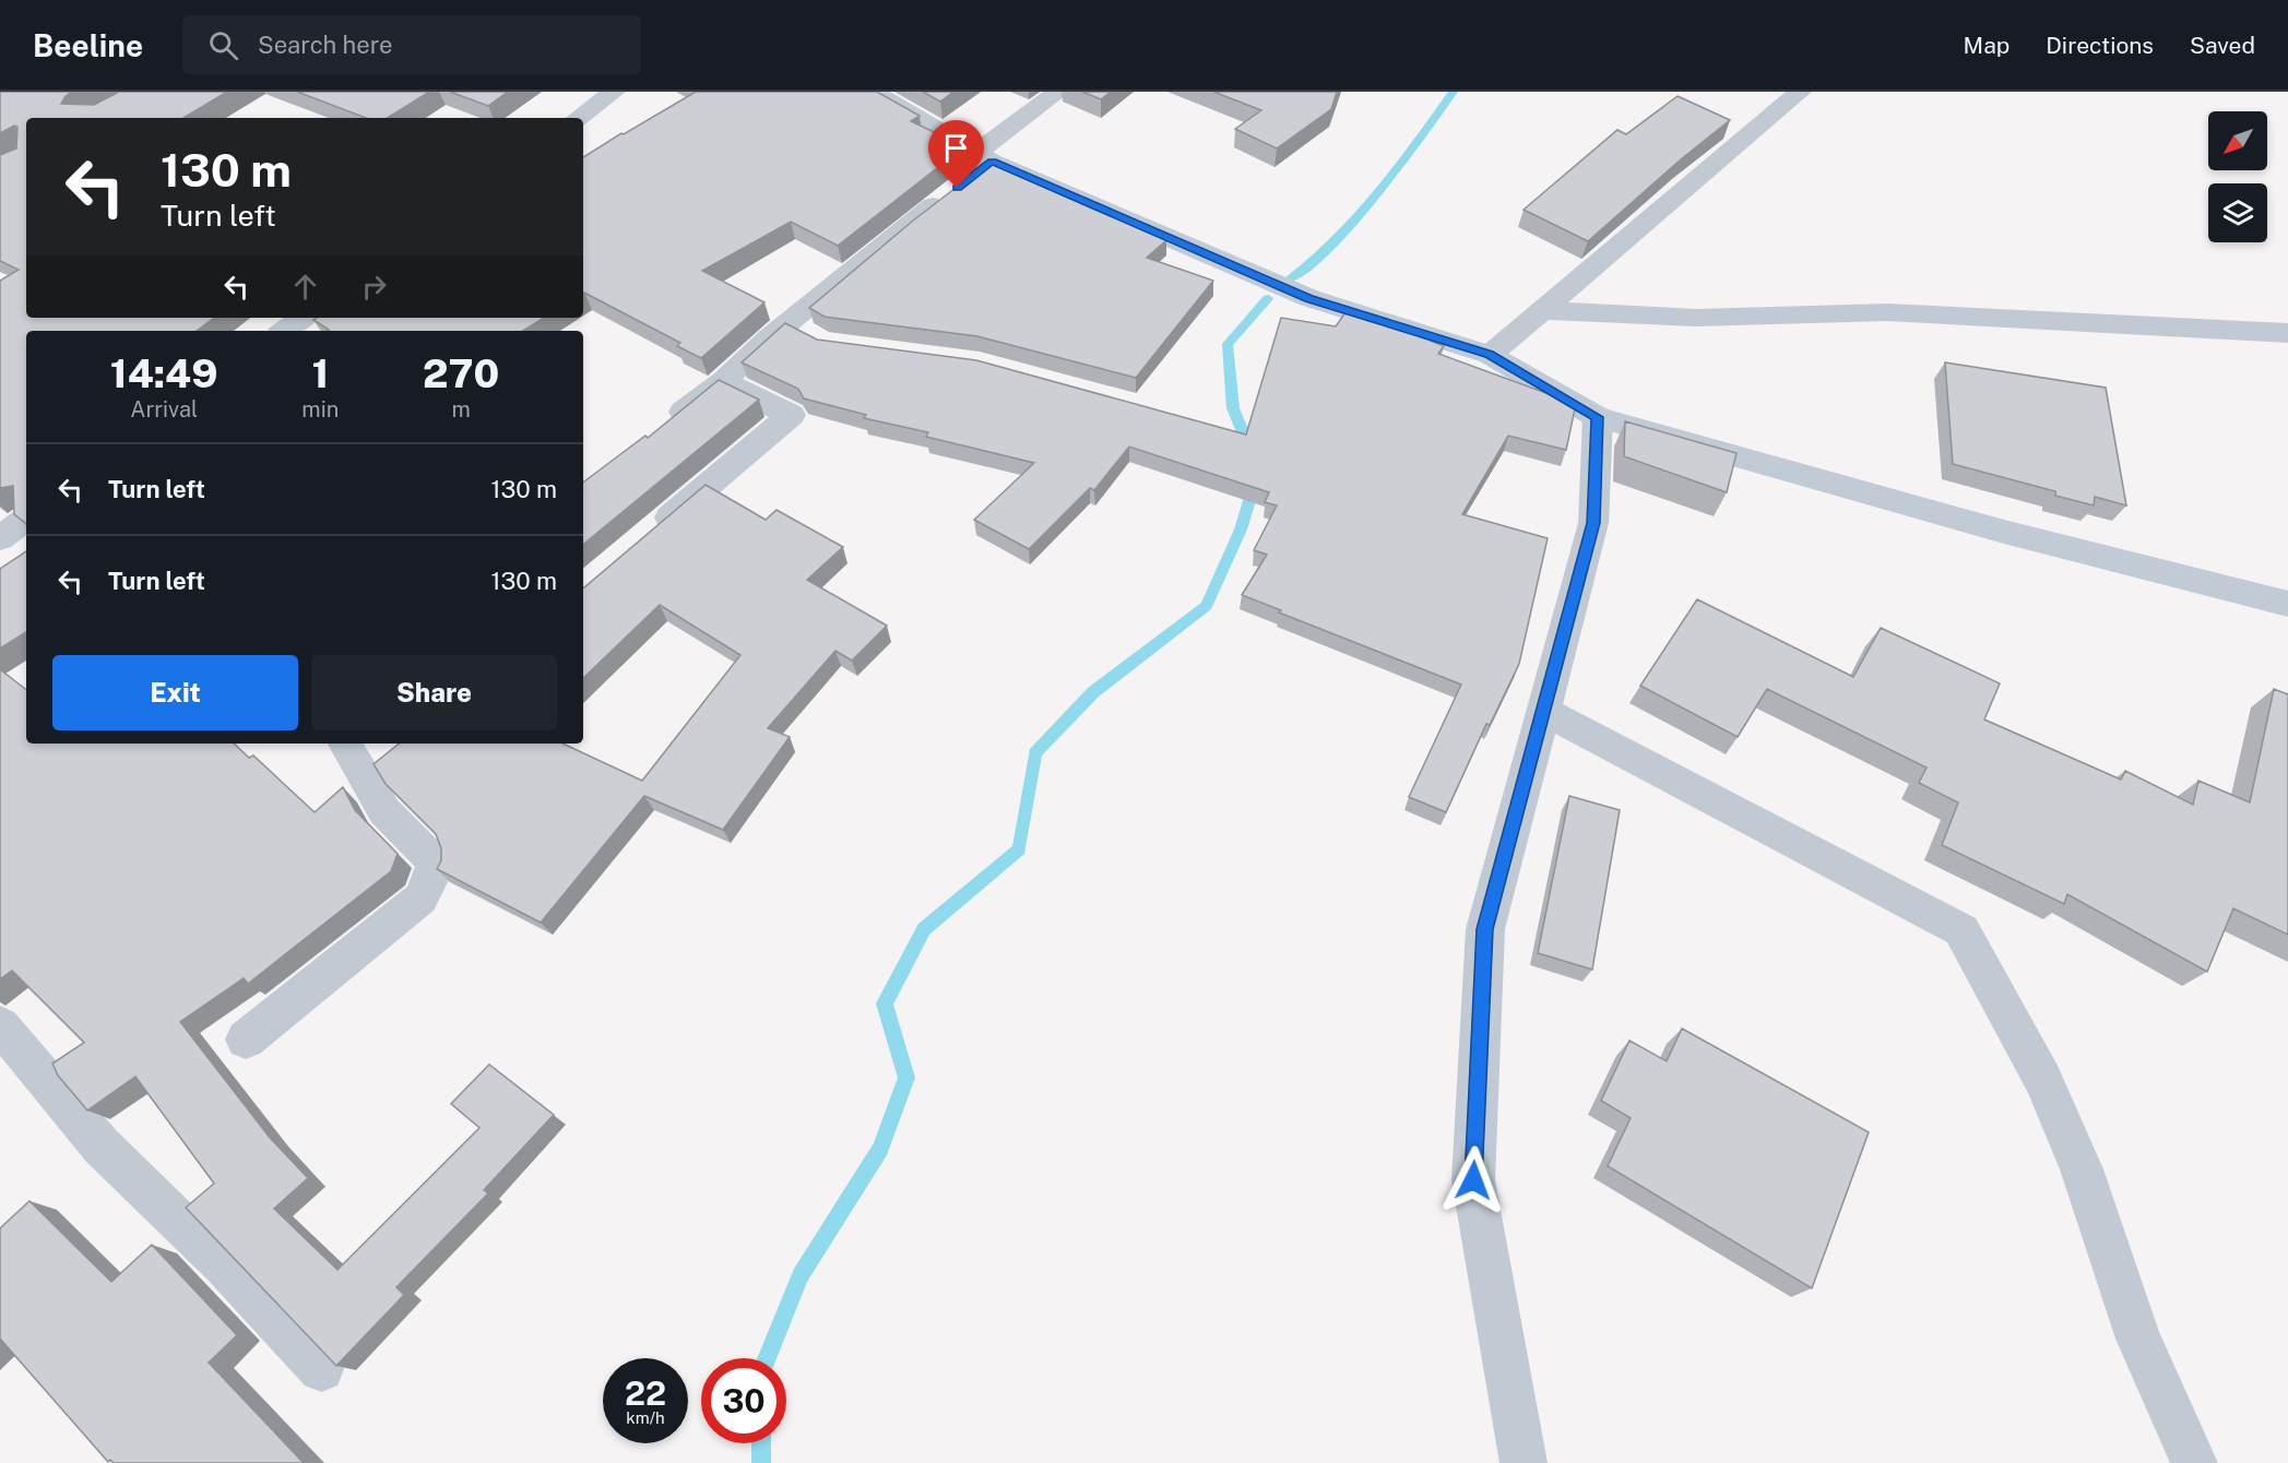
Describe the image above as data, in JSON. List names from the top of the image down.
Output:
{
  "north": "bottom left",
  "page": {
    "header": "Beeline",
    "search": "Search here",
    "nav": ["Map", "Directions", "Saved"],
    "turn": ["130 m", "Turn left"],
    "eta": [
      "14:49",
      "Arrival",
      "1",
      "min",
      "270",
      "m"
    ],
    "list": [
      {
        "name": "Turn left",
        "value": "130 m"
      },
      {
        "name": "Turn left",
        "value": "130 m"
      }
    ],
    "buttons": ["Exit", "Share"],
    "speed": "22 km/h",
    "limit": "30"
  }
}
